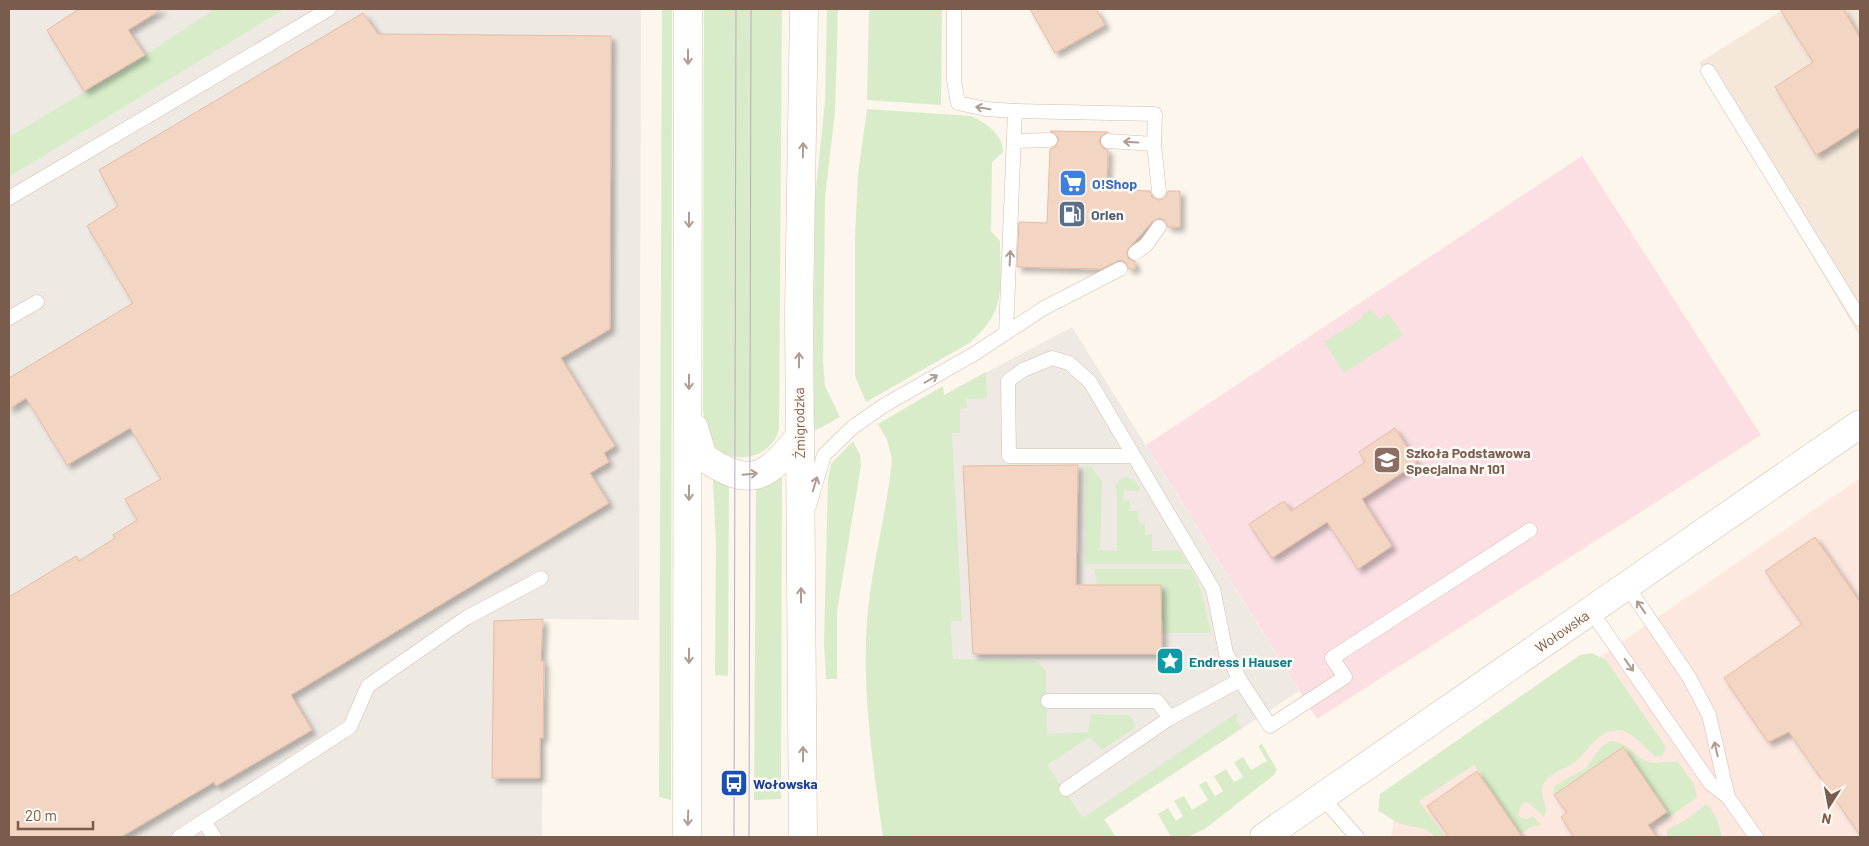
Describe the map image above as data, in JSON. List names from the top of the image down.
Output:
{
  "streets": {
    "main road": ["Żmigrodzka", "Wołowska"]
  },
  "places": {
    "supermarket": ["O!Shop"],
    "fuel station": ["Orlen"],
    "school or university": ["Szkoła Podstawowa Specjalna Nr 101"],
    "place": ["Endress i Hauser"],
    "bus stop": ["Wołowska"]
  },
  "scale_bar": "20 m",
  "north": "bottom"
}
